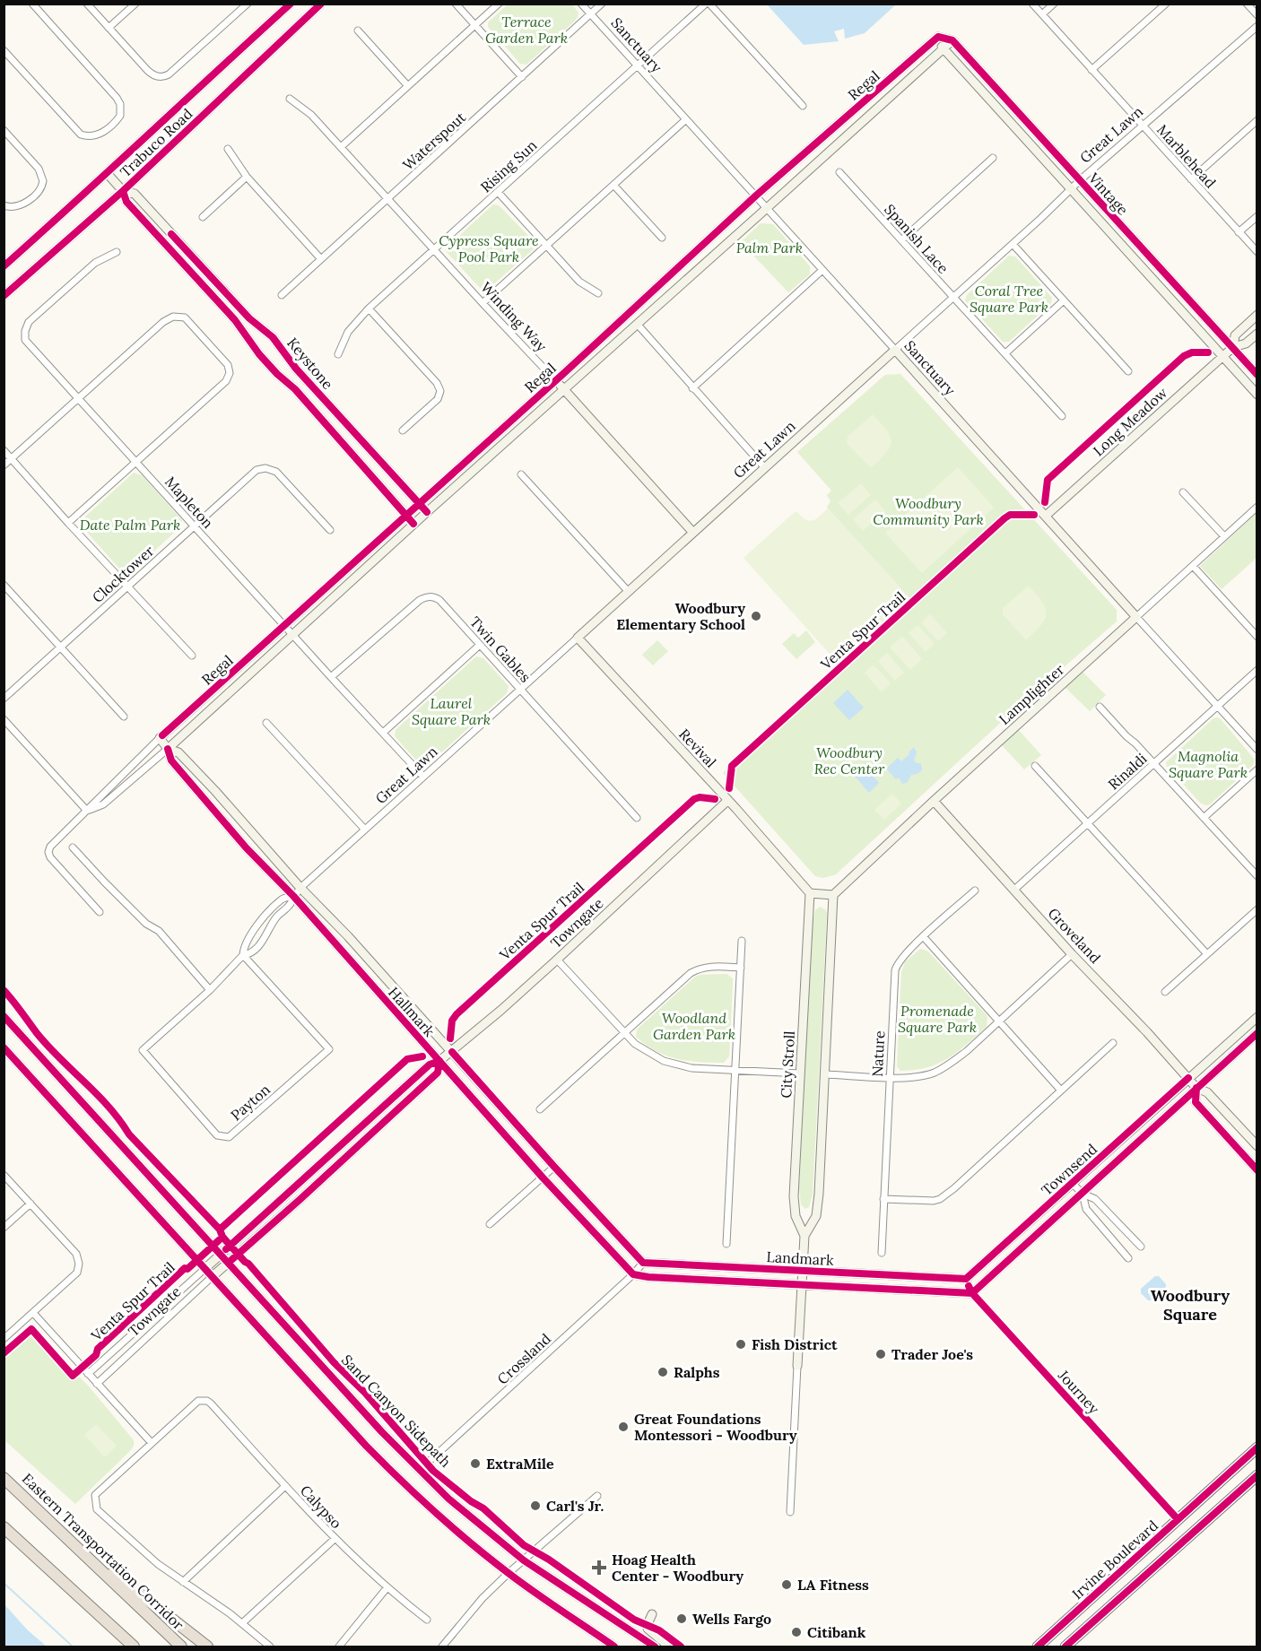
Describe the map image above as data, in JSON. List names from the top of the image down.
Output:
{
  "streets": {
    "highway": ["Eastern Transportation Corridor"],
    "main road": ["Irvine Boulevard"],
    "street": [
      "Sanctuary",
      "Regal",
      "Great Lawn",
      "Waterspout",
      "Trabuco Road",
      "Marblehead",
      "Rising Sun",
      "Vintage",
      "Spanish Lace",
      "Winding Way",
      "Keystone",
      "Long Meadow",
      "Mapleton",
      "Clocktower",
      "Twin Gables",
      "Lamplighter",
      "Revival",
      "Rinaldi",
      "Towngate",
      "Groveland",
      "Hallmark",
      "Nature",
      "City Stroll",
      "Payton",
      "Townsend",
      "Landmark",
      "Crossland",
      "Journey",
      "Calypso"
    ],
    "cycle path": ["Venta Spur Trail", "Sand Canyon Sidepath"]
  },
  "crossings": [
    ["Sanctuary", "Regal"],
    ["Sanctuary", "Great Lawn"],
    ["Sanctuary", "Waterspout"],
    ["Sanctuary", "Rising Sun"],
    ["Sanctuary", "Long Meadow"],
    ["Sanctuary", "Lamplighter"],
    ["Sanctuary", "Rinaldi"],
    ["Regal", "Vintage"],
    ["Regal", "Winding Way"],
    ["Regal", "Keystone"],
    ["Regal", "Mapleton"],
    ["Regal", "Hallmark"],
    ["Great Lawn", "Marblehead"],
    ["Great Lawn", "Vintage"],
    ["Great Lawn", "Spanish Lace"],
    ["Great Lawn", "Winding Way"],
    ["Great Lawn", "Mapleton"],
    ["Great Lawn", "Twin Gables"],
    ["Great Lawn", "Revival"],
    ["Great Lawn", "Hallmark"],
    ["Great Lawn", "Payton"],
    ["Waterspout", "Winding Way"],
    ["Trabuco Road", "Keystone"],
    ["Rising Sun", "Winding Way"],
    ["Vintage", "Long Meadow"],
    ["Mapleton", "Clocktower"],
    ["Mapleton", "Twin Gables"],
    ["Lamplighter", "Groveland"],
    ["Lamplighter", "City Stroll"],
    ["Revival", "Towngate"],
    ["Revival", "City Stroll"],
    ["Rinaldi", "Groveland"],
    ["Towngate", "Hallmark"],
    ["Groveland", "Townsend"],
    ["Hallmark", "Payton"],
    ["Hallmark", "Landmark"],
    ["Hallmark", "Crossland"],
    ["City Stroll", "Landmark"],
    ["Townsend", "Landmark"],
    ["Townsend", "Journey"],
    ["Landmark", "Crossland"],
    ["Landmark", "Journey"],
    ["Journey", "Irvine Boulevard"]
  ],
  "districts": ["Woodbury Square"],
  "parks": [
    "Terrace Garden Park",
    "Cypress Square Pool Park",
    "Palm Park",
    "Coral Tree Square Park",
    "Woodbury Community Park",
    "Date Palm Park",
    "Laurel Square Park",
    "Woodbury Rec Center",
    "Magnolia Square Park",
    "Promenade Square Park",
    "Woodland Garden Park"
  ],
  "places": {
    "other": [
      "Woodbury Elementary School",
      "Fish District",
      "Trader Joe's",
      "Ralphs",
      "Great Foundations Montessori - Woodbury",
      "ExtraMile",
      "Carl's Jr.",
      "LA Fitness",
      "Wells Fargo",
      "Citibank"
    ],
    "health": ["Hoag Health Center - Woodbury"]
  }
}
